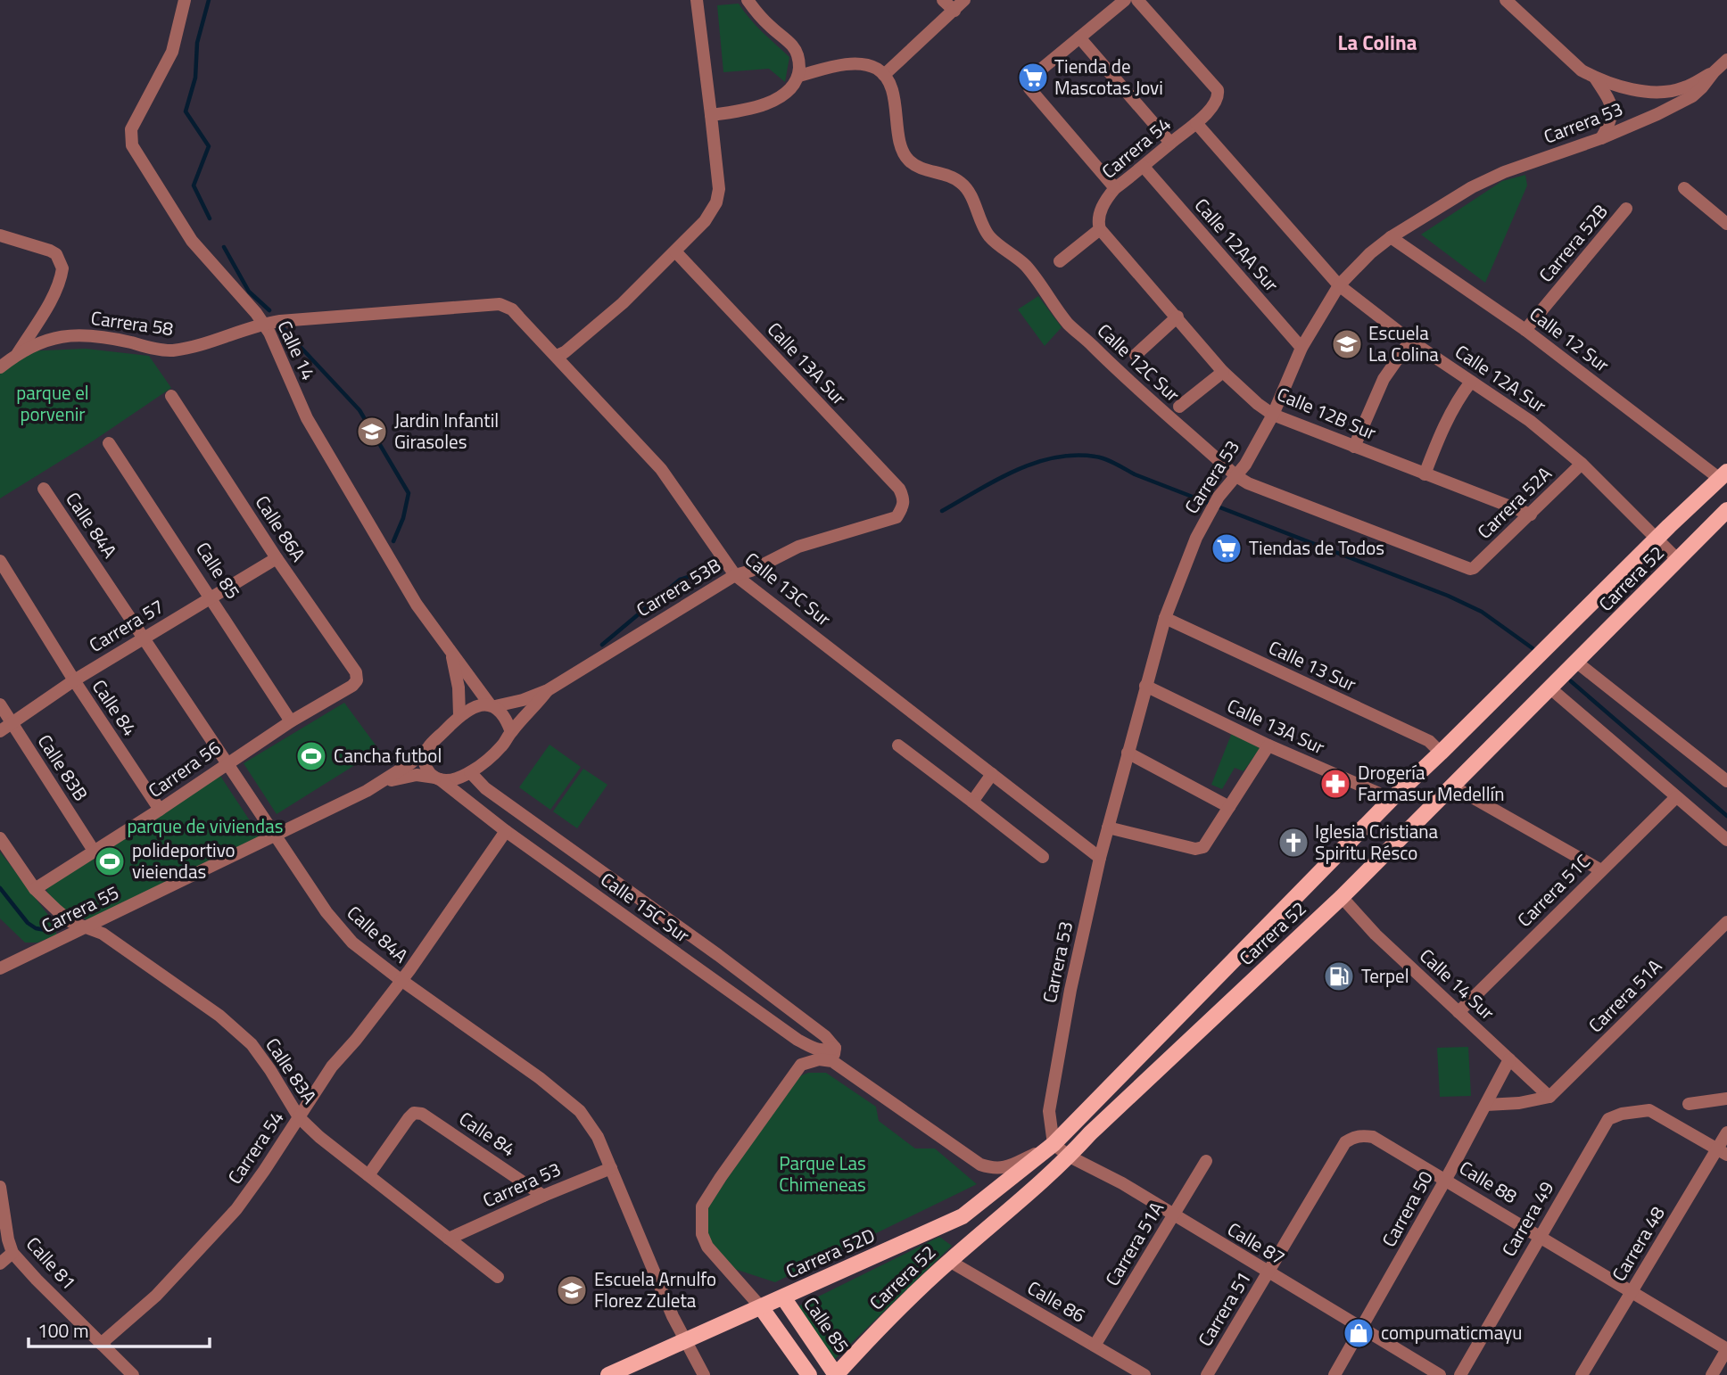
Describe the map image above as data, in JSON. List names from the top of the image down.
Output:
{
  "streets": {
    "main road": ["Calle 85", "Carrera 52", "Carrera 52D"],
    "street": [
      "Carrera 53",
      "Carrera 54",
      "Carrera 52B",
      "Calle 12AA Sur",
      "Carrera 58",
      "Calle 12 Sur",
      "Calle 14",
      "Calle 12C Sur",
      "Calle 13A Sur",
      "Calle 12A Sur",
      "Calle 12B Sur",
      "Carrera 52A",
      "Calle 84A",
      "Calle 86A",
      "Carrera 53B",
      "Calle 13C Sur",
      "Carrera 57",
      "Calle 13 Sur",
      "Calle 84",
      "Calle 83B",
      "Carrera 56",
      "Carrera 51C",
      "Calle 15C Sur",
      "Carrera 55",
      "Calle 14 Sur",
      "Carrera 51A",
      "Calle 83A",
      "Calle 88",
      "Carrera 50",
      "Carrera 49",
      "Calle 87",
      "Carrera 48",
      "Calle 81",
      "Calle 86",
      "Carrera 51"
    ]
  },
  "crossings": [
    ["Carrera 53", "Calle 12AA Sur"],
    ["Carrera 53", "Calle 12 Sur"],
    ["Carrera 53", "Calle 12C Sur"],
    ["Carrera 53", "Calle 13A Sur"],
    ["Carrera 53", "Calle 12A Sur"],
    ["Carrera 53", "Calle 12B Sur"],
    ["Carrera 53", "Calle 84A"],
    ["Carrera 53", "Carrera 52"],
    ["Carrera 53", "Calle 13C Sur"],
    ["Carrera 53", "Calle 13 Sur"],
    ["Carrera 53", "Calle 84"],
    ["Carrera 53", "Calle 15C Sur"],
    ["Carrera 53", "Calle 83A"],
    ["Carrera 53", "Calle 87"],
    ["Carrera 53", "Carrera 52D"],
    ["Carrera 54", "Calle 12AA Sur"],
    ["Carrera 54", "Calle 12A Sur"],
    ["Carrera 54", "Calle 12B Sur"],
    ["Carrera 54", "Calle 84A"],
    ["Carrera 54", "Calle 15C Sur"],
    ["Carrera 54", "Calle 83A"],
    ["Carrera 54", "Calle 81"],
    ["Carrera 52B", "Calle 12 Sur"],
    ["Carrera 58", "Calle 14"],
    ["Carrera 58", "Calle 13C Sur"],
    ["Calle 12 Sur", "Carrera 52"],
    ["Calle 12C Sur", "Carrera 52A"],
    ["Calle 13A Sur", "Carrera 52"],
    ["Calle 13A Sur", "Carrera 53B"],
    ["Calle 12A Sur", "Carrera 52A"],
    ["Calle 12A Sur", "Carrera 52"],
    ["Calle 12B Sur", "Carrera 52A"],
    ["Calle 84A", "Carrera 57"],
    ["Calle 84A", "Carrera 56"],
    ["Calle 84A", "Carrera 55"],
    ["Calle 84A", "Carrera 52D"],
    ["Calle 86A", "Carrera 57"],
    ["Calle 86A", "Carrera 56"],
    ["Calle 85", "Carrera 52"],
    ["Calle 85", "Carrera 57"],
    ["Calle 85", "Carrera 56"],
    ["Calle 85", "Carrera 52D"],
    ["Carrera 52", "Calle 13 Sur"],
    ["Carrera 52", "Calle 15C Sur"],
    ["Carrera 52", "Calle 14 Sur"],
    ["Carrera 52", "Calle 87"],
    ["Carrera 52", "Carrera 52D"],
    ["Carrera 52", "Calle 86"],
    ["Carrera 53B", "Calle 13C Sur"],
    ["Carrera 53B", "Calle 15C Sur"],
    ["Carrera 53B", "Carrera 55"],
    ["Carrera 57", "Calle 84"],
    ["Carrera 57", "Calle 83B"],
    ["Calle 84", "Carrera 56"],
    ["Calle 84", "Calle 83A"],
    ["Calle 83B", "Carrera 56"],
    ["Carrera 56", "Calle 83A"],
    ["Carrera 51C", "Calle 14 Sur"],
    ["Calle 15C Sur", "Carrera 55"],
    ["Calle 15C Sur", "Calle 87"],
    ["Calle 15C Sur", "Carrera 52D"],
    ["Carrera 55", "Calle 83A"],
    ["Calle 14 Sur", "Carrera 51A"],
    ["Calle 14 Sur", "Carrera 50"],
    ["Carrera 51A", "Calle 87"],
    ["Carrera 51A", "Calle 86"],
    ["Calle 88", "Carrera 50"],
    ["Calle 88", "Carrera 49"],
    ["Calle 88", "Carrera 48"],
    ["Calle 88", "Carrera 51"],
    ["Carrera 50", "Calle 87"],
    ["Carrera 49", "Carrera 48"],
    ["Calle 87", "Carrera 52D"],
    ["Calle 87", "Carrera 51"]
  ],
  "districts": ["La Colina"],
  "parks": ["parque el porvenir", "parque de viviendas", "Parque Las Chimeneas"],
  "places": {
    "supermarket": ["Tienda de Mascotas Jovi", "Tiendas de Todos"],
    "school or university": ["Escuela La Colina", "Jardin Infantil Girasoles", "Escuela Arnulfo Florez Zuleta"],
    "sports": ["Cancha futbol", "polideportivo vieiendas"],
    "pharmacy": ["Drogería Farmasur Medellín"],
    "church": ["Iglesia Cristiana Spiritu Résco"],
    "fuel station": ["Terpel"],
    "shop": ["compumaticmayu"]
  },
  "scale_bar": "100 m"
}
